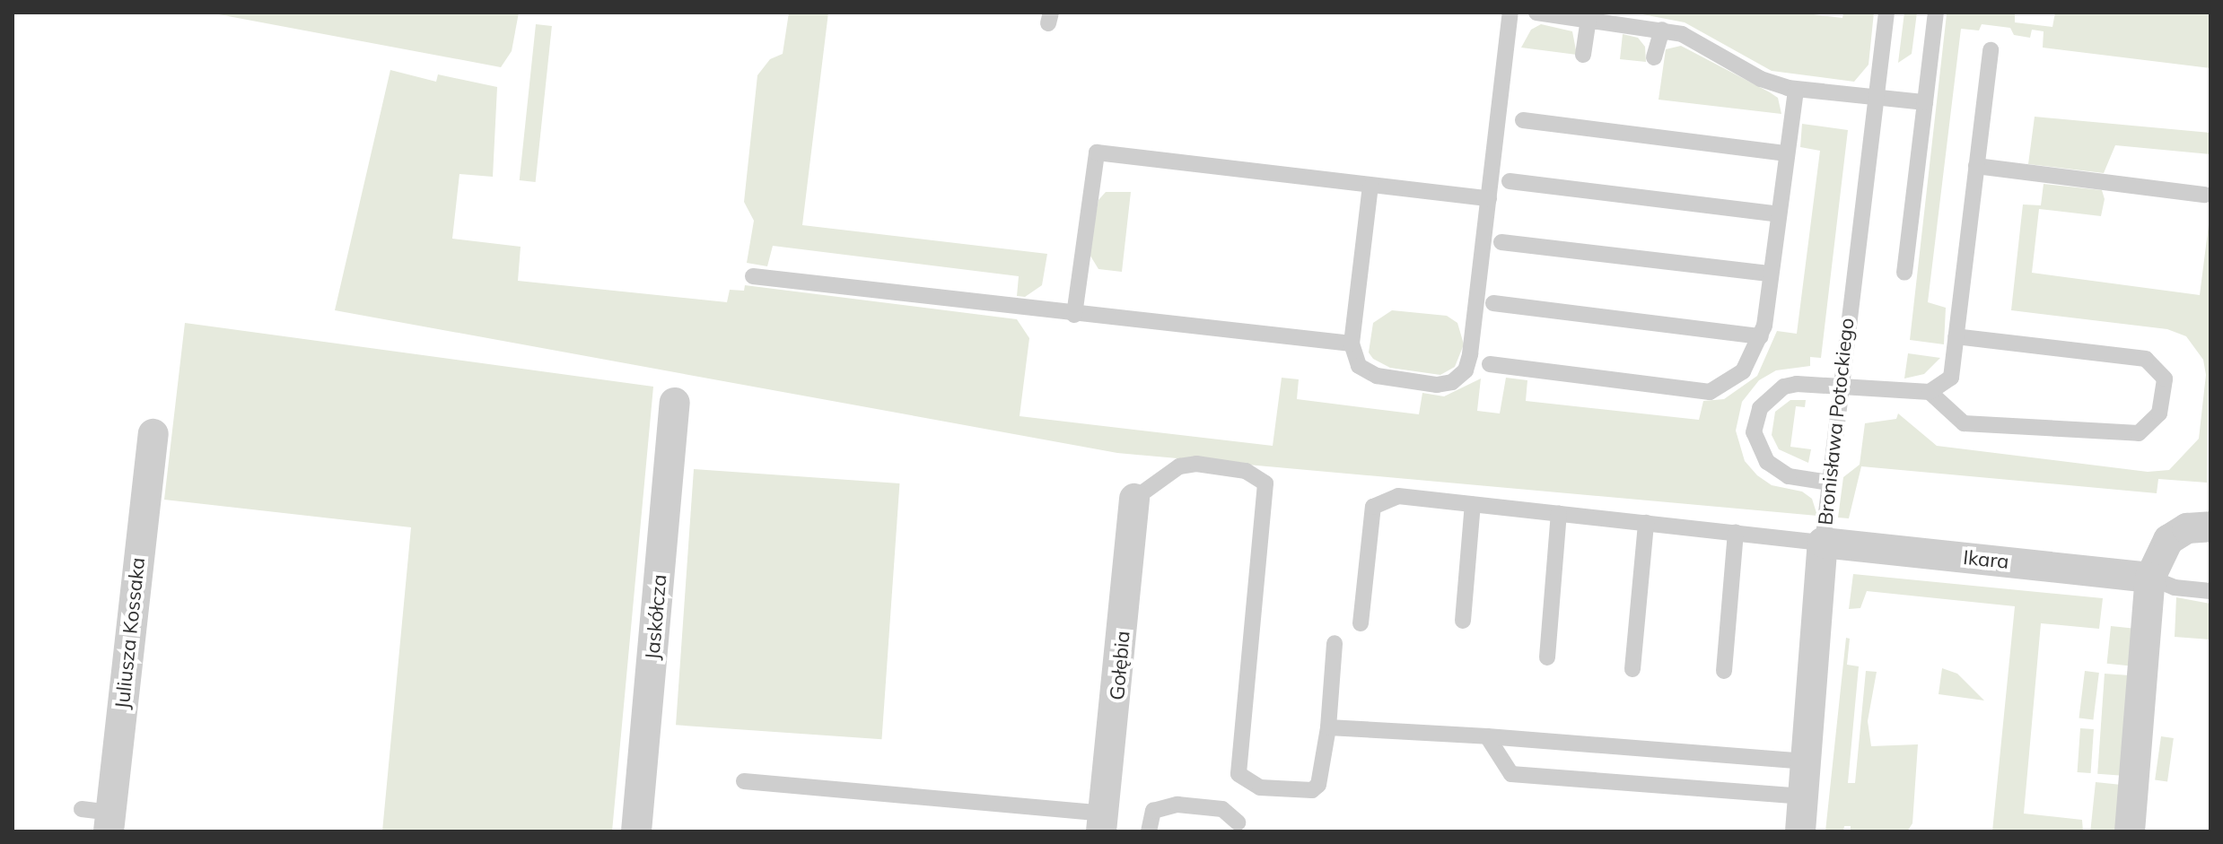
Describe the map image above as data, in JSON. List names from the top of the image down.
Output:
{
  "streets": {
    "street": [
      "Bronisława Potockiego",
      "Ikara",
      "Jaskółcza",
      "Juliusza Kossaka",
      "Gołębia"
    ]
  },
  "crossings": [
    ["Bronisława Potockiego", "Ikara"]
  ]
}
